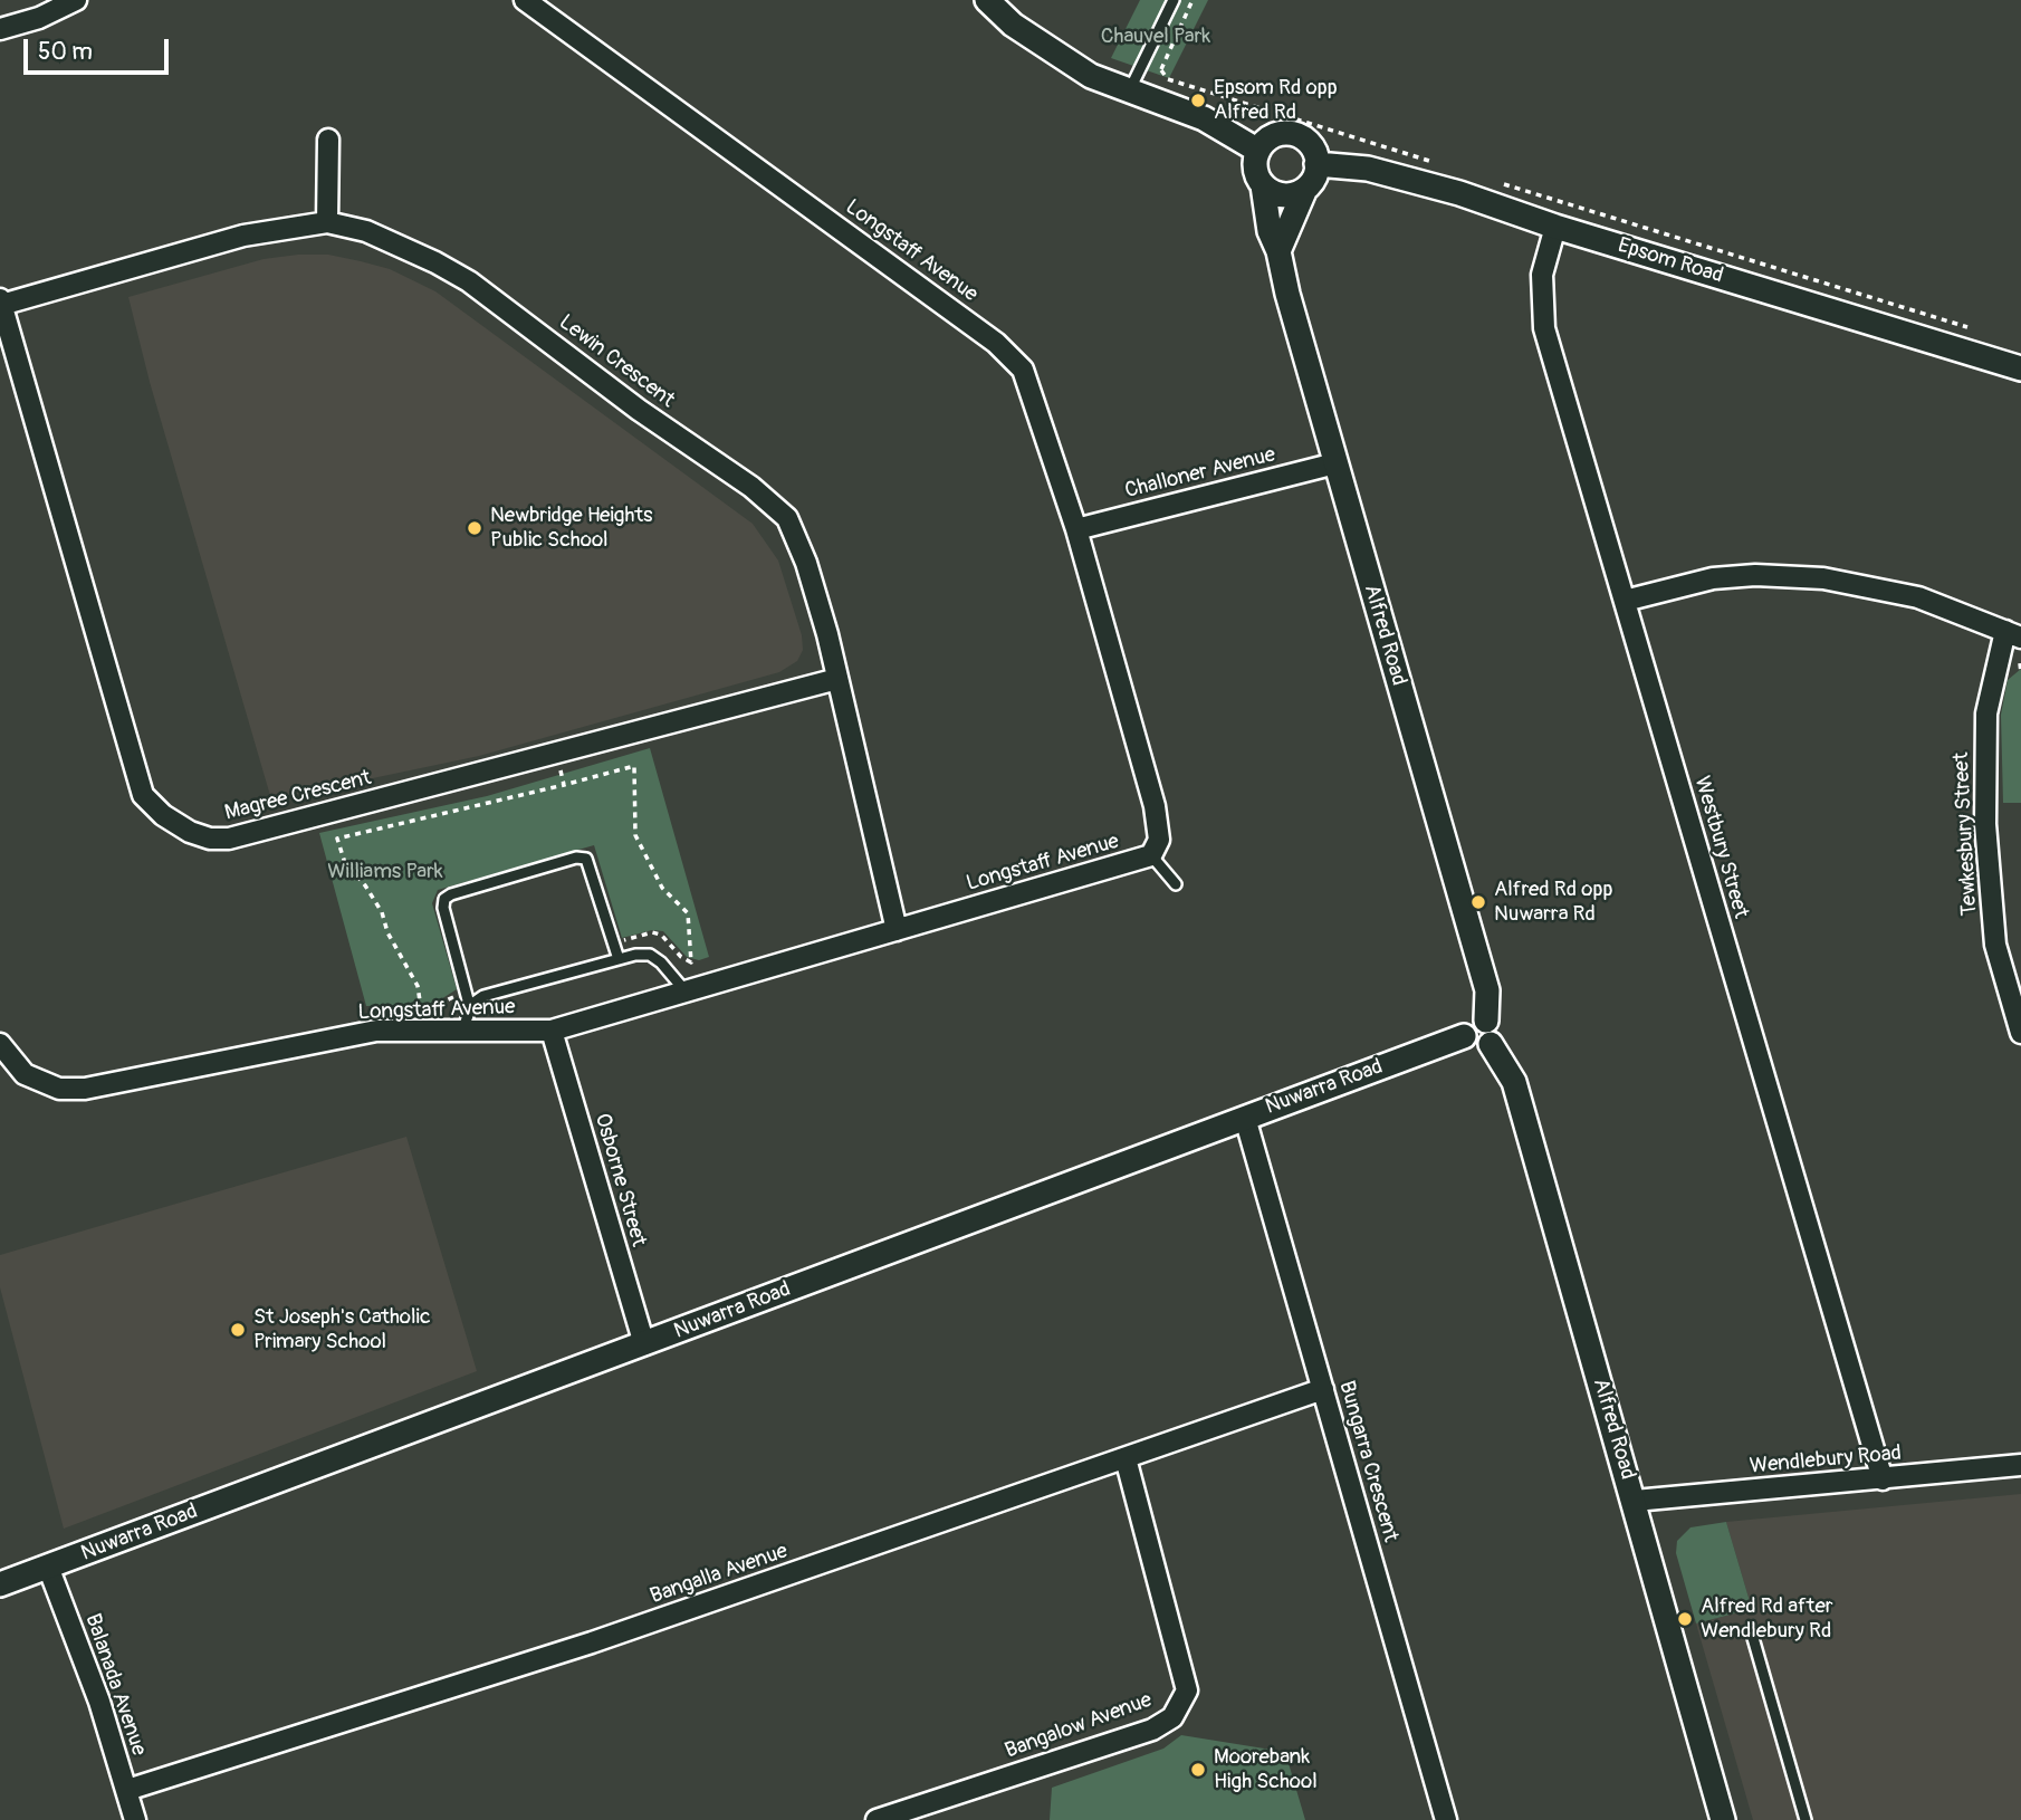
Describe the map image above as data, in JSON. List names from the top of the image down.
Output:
{
  "streets": {
    "street": [
      "Longstaff Avenue",
      "Epsom Road",
      "Lewin Crescent",
      "Challoner Avenue",
      "Alfred Road",
      "Magree Crescent",
      "Tewkesbury Street",
      "Westbury Street",
      "Nuwarra Road",
      "Osborne Street",
      "Wendlebury Road",
      "Bungarra Crescent",
      "Bangalla Avenue",
      "Balanada Avenue",
      "Bangalow Avenue"
    ]
  },
  "crossings": [
    ["Longstaff Avenue", "Lewin Crescent"],
    ["Longstaff Avenue", "Challoner Avenue"],
    ["Longstaff Avenue", "Osborne Street"],
    ["Epsom Road", "Alfred Road"],
    ["Epsom Road", "Westbury Street"],
    ["Lewin Crescent", "Magree Crescent"],
    ["Challoner Avenue", "Alfred Road"],
    ["Alfred Road", "Nuwarra Road"],
    ["Alfred Road", "Wendlebury Road"],
    ["Westbury Street", "Wendlebury Road"],
    ["Nuwarra Road", "Osborne Street"],
    ["Nuwarra Road", "Bungarra Crescent"],
    ["Nuwarra Road", "Balanada Avenue"],
    ["Bungarra Crescent", "Bangalla Avenue"],
    ["Bangalla Avenue", "Balanada Avenue"],
    ["Bangalla Avenue", "Bangalow Avenue"]
  ],
  "parks": ["Chauvel Park", "Williams Park"],
  "places": [
    "Epsom Rd opp Alfred Rd",
    "Newbridge Heights Public School",
    "Alfred Rd opp Nuwarra Rd",
    "St Joseph's Catholic Primary School",
    "Alfred Rd after Wendlebury Rd",
    "Moorebank High School"
  ],
  "scale_bar": "50 m"
}
